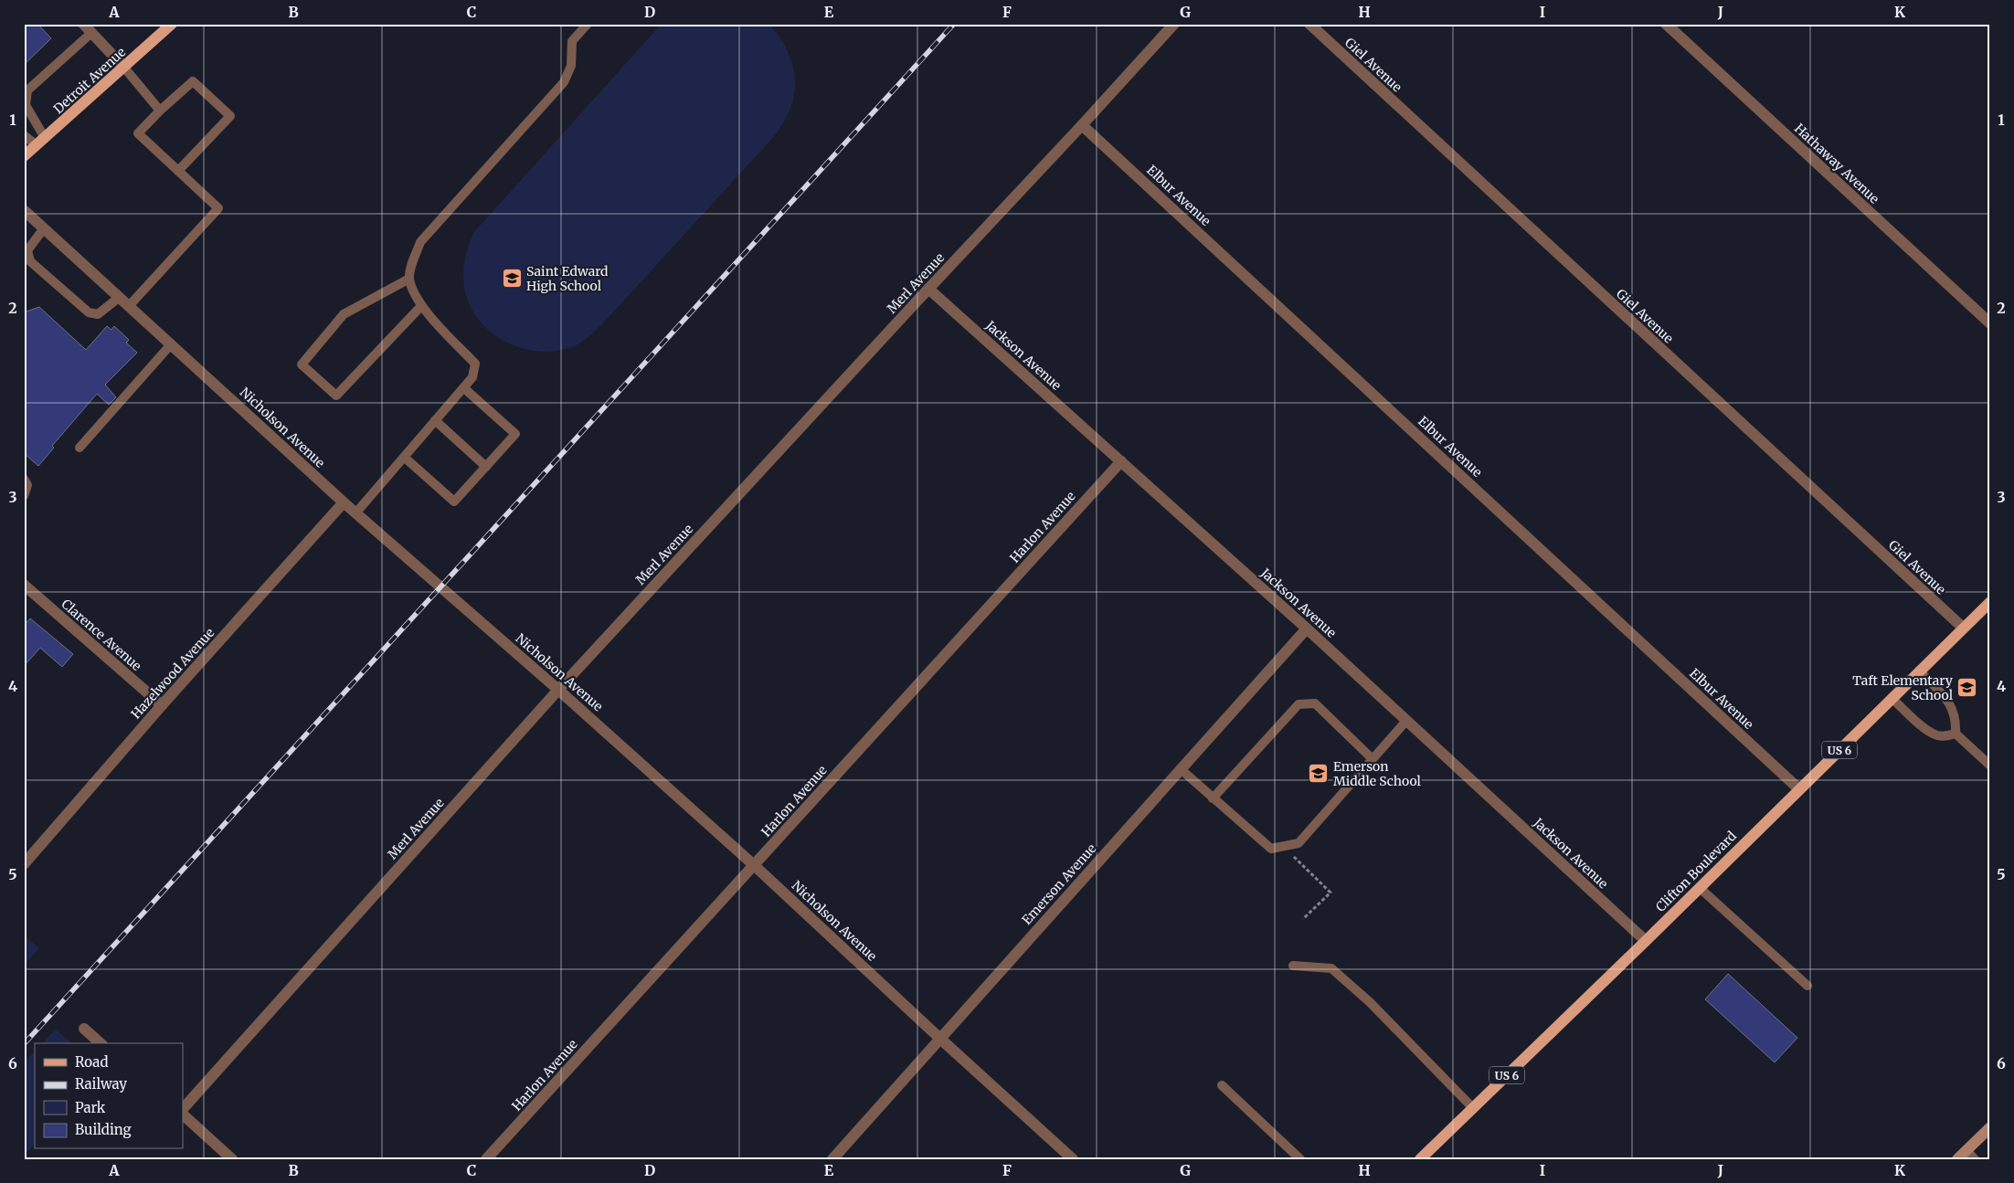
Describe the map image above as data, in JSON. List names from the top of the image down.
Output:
{
  "streets": {
    "main road": ["Detroit Avenue", "US 6", "Clifton Boulevard"],
    "street": [
      "Giel Avenue",
      "Hathaway Avenue",
      "Elbur Avenue",
      "Merl Avenue",
      "Jackson Avenue",
      "Nicholson Avenue",
      "Harlon Avenue",
      "Clarence Avenue",
      "Hazelwood Avenue",
      "Emerson Avenue"
    ]
  },
  "crossings": [
    ["Giel Avenue", "Clifton Boulevard"],
    ["Elbur Avenue", "Merl Avenue"],
    ["Elbur Avenue", "Clifton Boulevard"],
    ["Merl Avenue", "Jackson Avenue"],
    ["Merl Avenue", "Nicholson Avenue"],
    ["Jackson Avenue", "Harlon Avenue"],
    ["Jackson Avenue", "Clifton Boulevard"],
    ["Jackson Avenue", "Emerson Avenue"],
    ["Nicholson Avenue", "Harlon Avenue"],
    ["Nicholson Avenue", "Hazelwood Avenue"],
    ["Nicholson Avenue", "Emerson Avenue"],
    ["Clarence Avenue", "Hazelwood Avenue"]
  ],
  "places": {
    "school or university": ["Saint Edward High School", "Taft Elementary School", "Emerson Middle School"]
  },
  "legend": [
    "Road",
    "Railway",
    "Park",
    "Building"
  ],
  "grid": {
    "columns": [
      "A",
      "B",
      "C",
      "D",
      "E",
      "F",
      "G",
      "H",
      "I",
      "J",
      "K"
    ],
    "rows": [
      "1",
      "2",
      "3",
      "4",
      "5",
      "6"
    ]
  }
}
